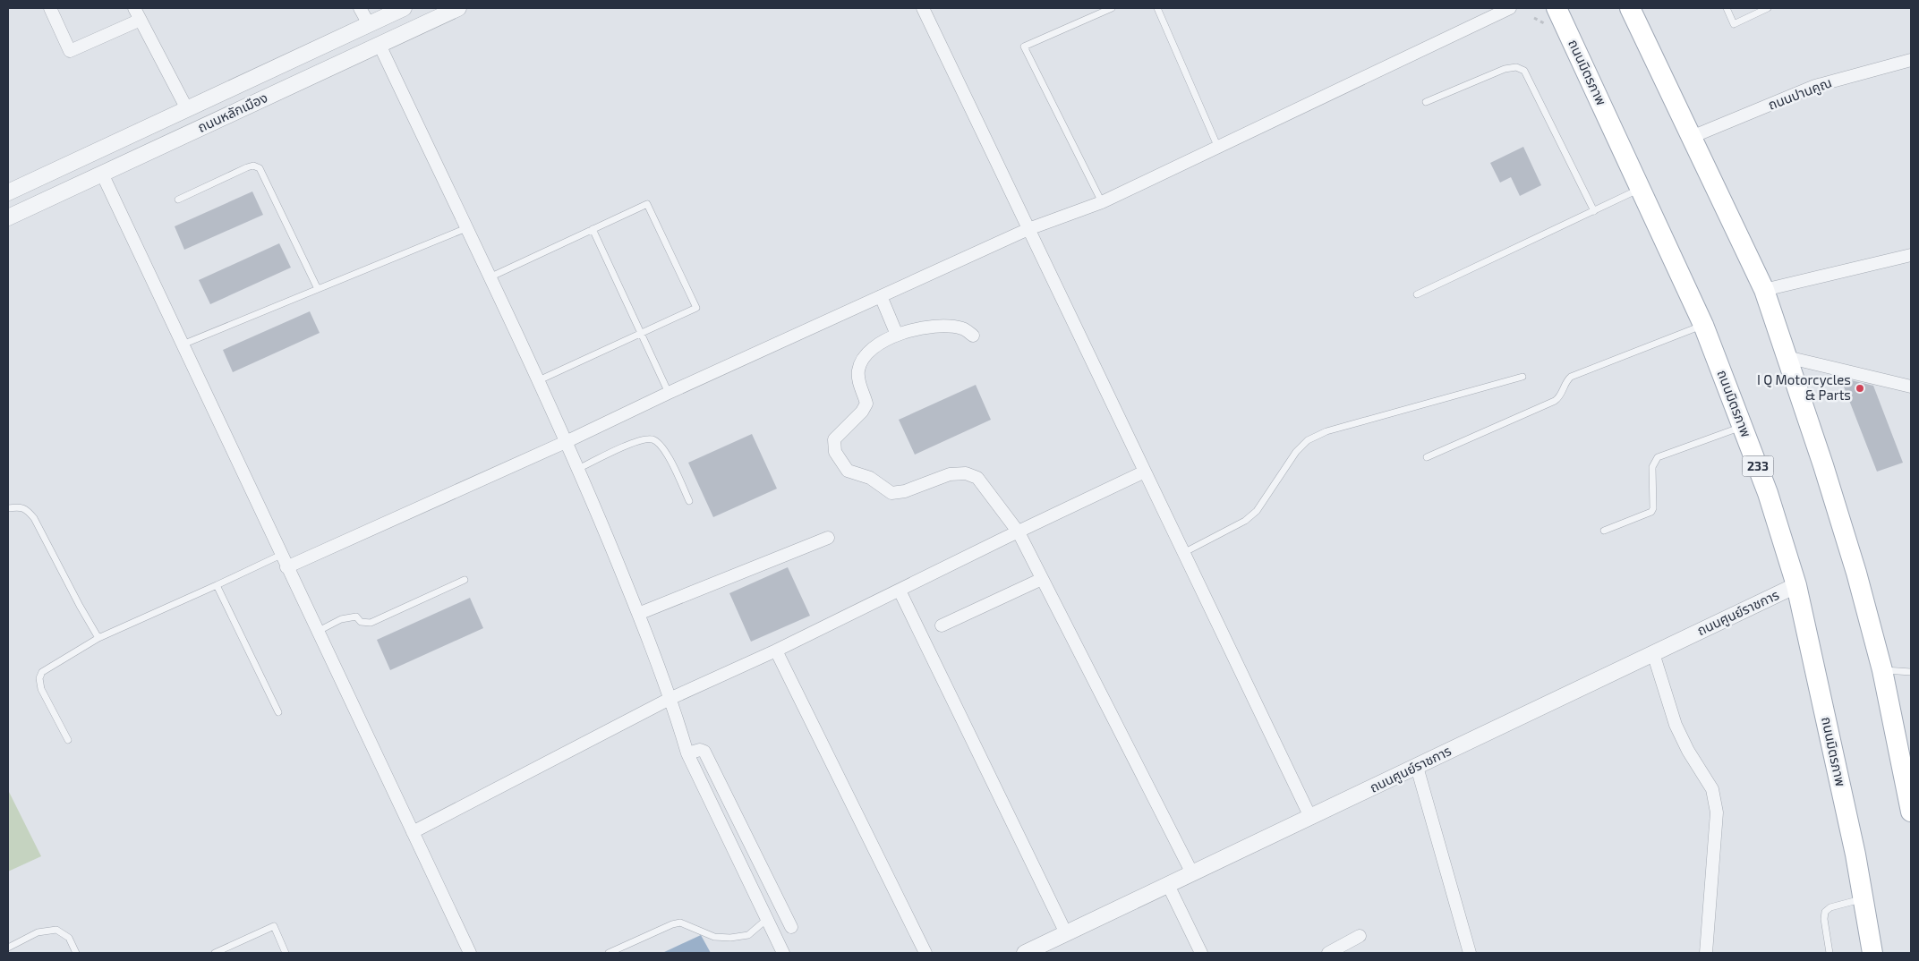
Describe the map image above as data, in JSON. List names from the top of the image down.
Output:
{
  "streets": {
    "main road": ["ถนนมิตรภาพ", "233"],
    "street": ["ถนนปานคูณ", "ถนนหลักเมือง", "ถนนศูนย์ราชการ"]
  },
  "crossings": [
    ["ถนนมิตรภาพ", "ถนนศูนย์ราชการ"]
  ],
  "places": ["I Q Motorcycles & Parts"]
}
